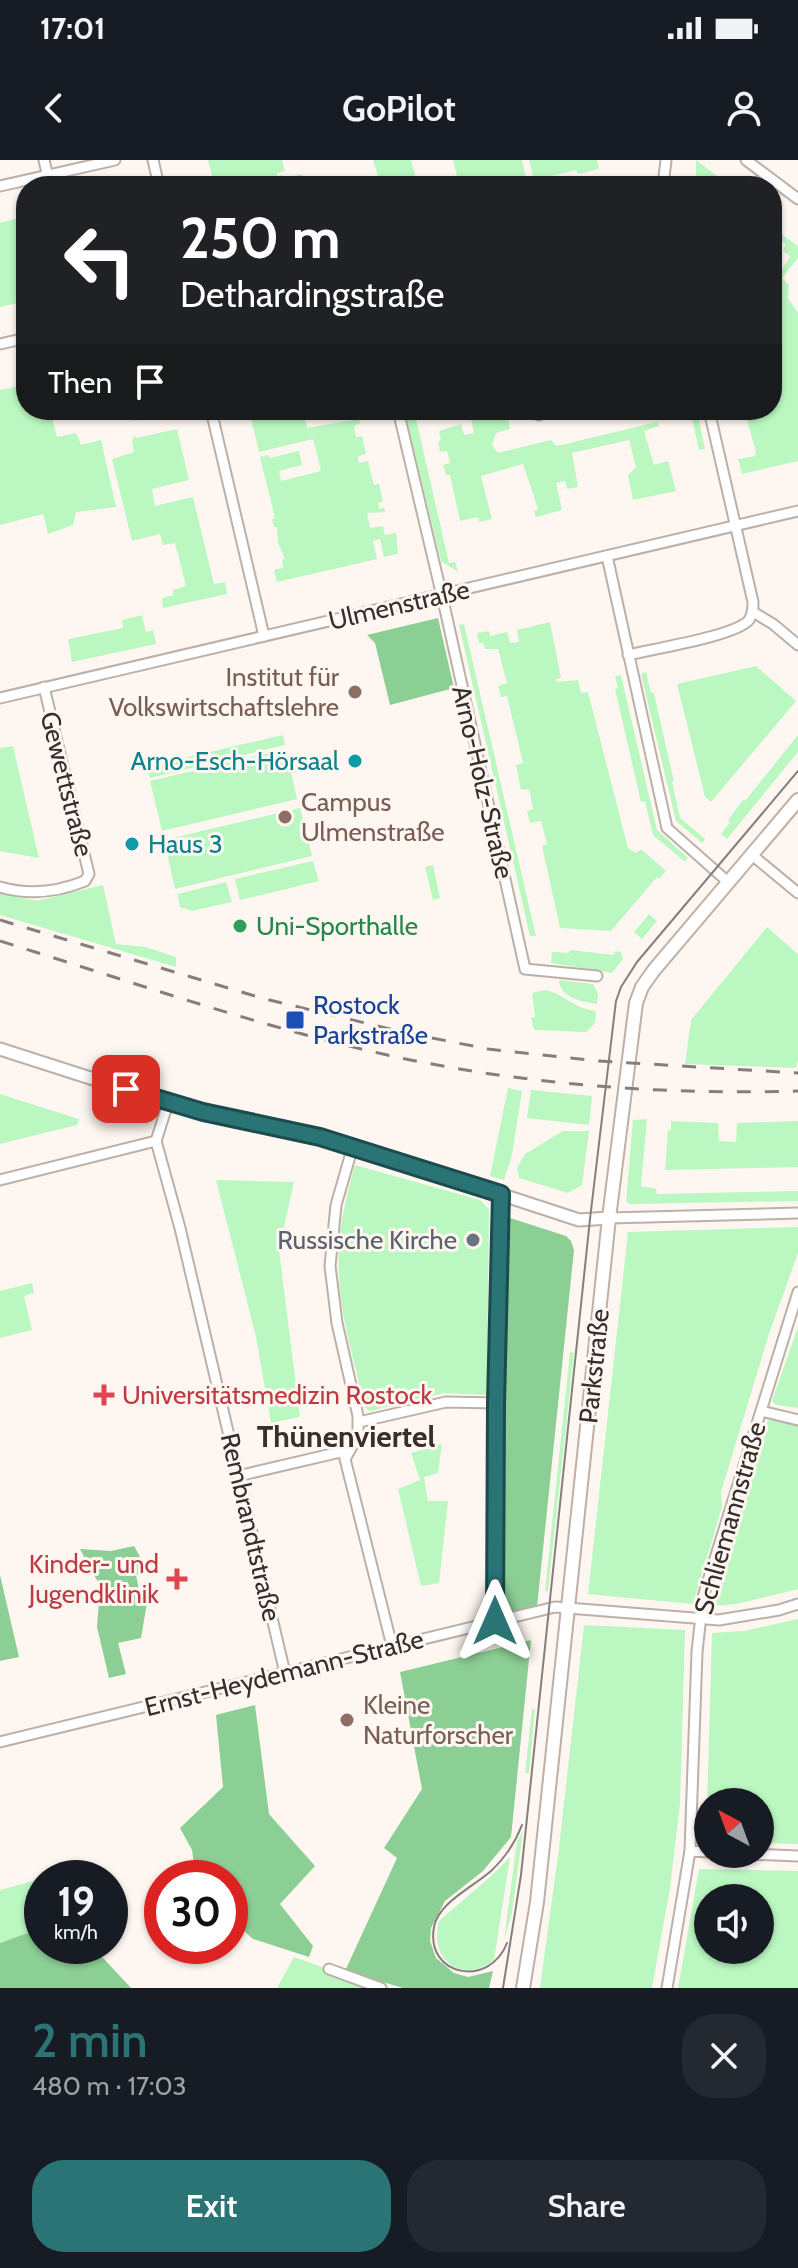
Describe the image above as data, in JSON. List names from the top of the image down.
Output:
{
  "streets": {
    "main road": ["Parkstraße"],
    "street": [
      "Ulmenstraße",
      "Arno-Holz-Straße",
      "Gewettstraße",
      "Schliemannstraße",
      "Rembrandtstraße",
      "Ernst-Heydemann-Straße"
    ]
  },
  "crossings": [
    ["Ulmenstraße", "Arno-Holz-Straße"],
    ["Ulmenstraße", "Gewettstraße"],
    ["Parkstraße", "Ernst-Heydemann-Straße"],
    ["Schliemannstraße", "Ernst-Heydemann-Straße"],
    ["Rembrandtstraße", "Ernst-Heydemann-Straße"]
  ],
  "districts": ["Thünenviertel"],
  "places": {
    "other": [
      "Institut für Volkswirtschaftslehre",
      "Arno-Esch-Hörsaal",
      "Campus Ulmenstraße",
      "Haus 3",
      "Uni-Sporthalle",
      "Russische Kirche",
      "Kleine Naturforscher"
    ],
    "transit": ["Rostock Parkstraße"],
    "health": ["Universitätsmedizin Rostock", "Kinder- und Jugendklinik"]
  },
  "north": "top left",
  "page": {
    "status": "17:01",
    "header": "GoPilot",
    "turn": ["250 m", "Dethardingstraße"],
    "then": "Then",
    "speed": "19 km/h",
    "limit": "30",
    "heading": ["2 min", "480 m · 17:03"],
    "buttons": ["Exit", "Share"]
  }
}
